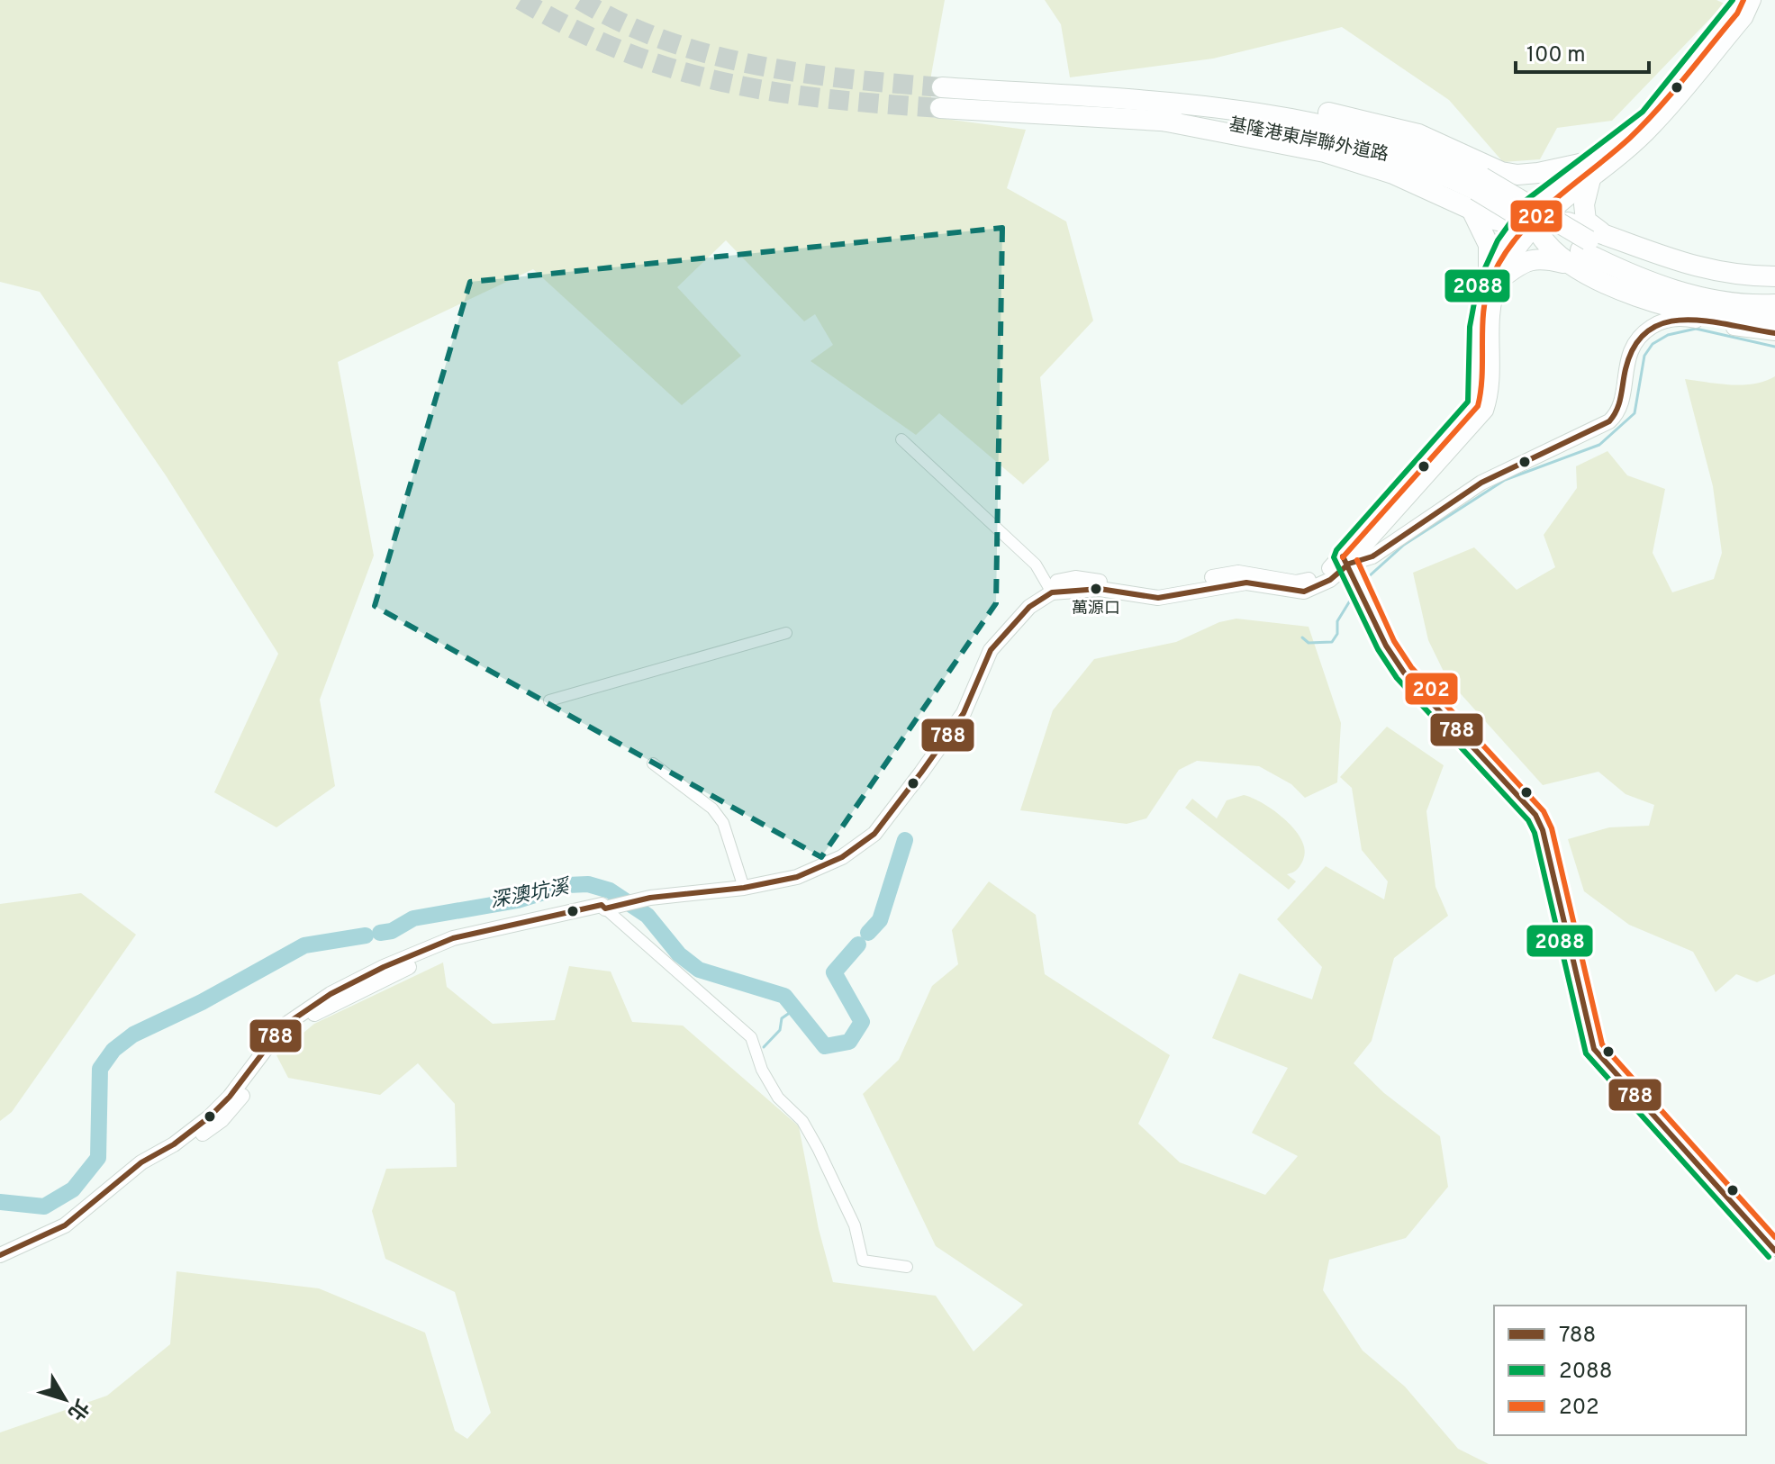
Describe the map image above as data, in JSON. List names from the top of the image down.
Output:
{
  "streets": {
    "highway": ["基隆港東岸聯外道路"]
  },
  "water": ["深澳坑溪"],
  "places": ["萬源口"],
  "lines": ["transit line 2088", "transit line 202", "transit line 788"],
  "legend": ["788", "2088", "202"],
  "scale_bar": "100 m",
  "north": "bottom right"
}
